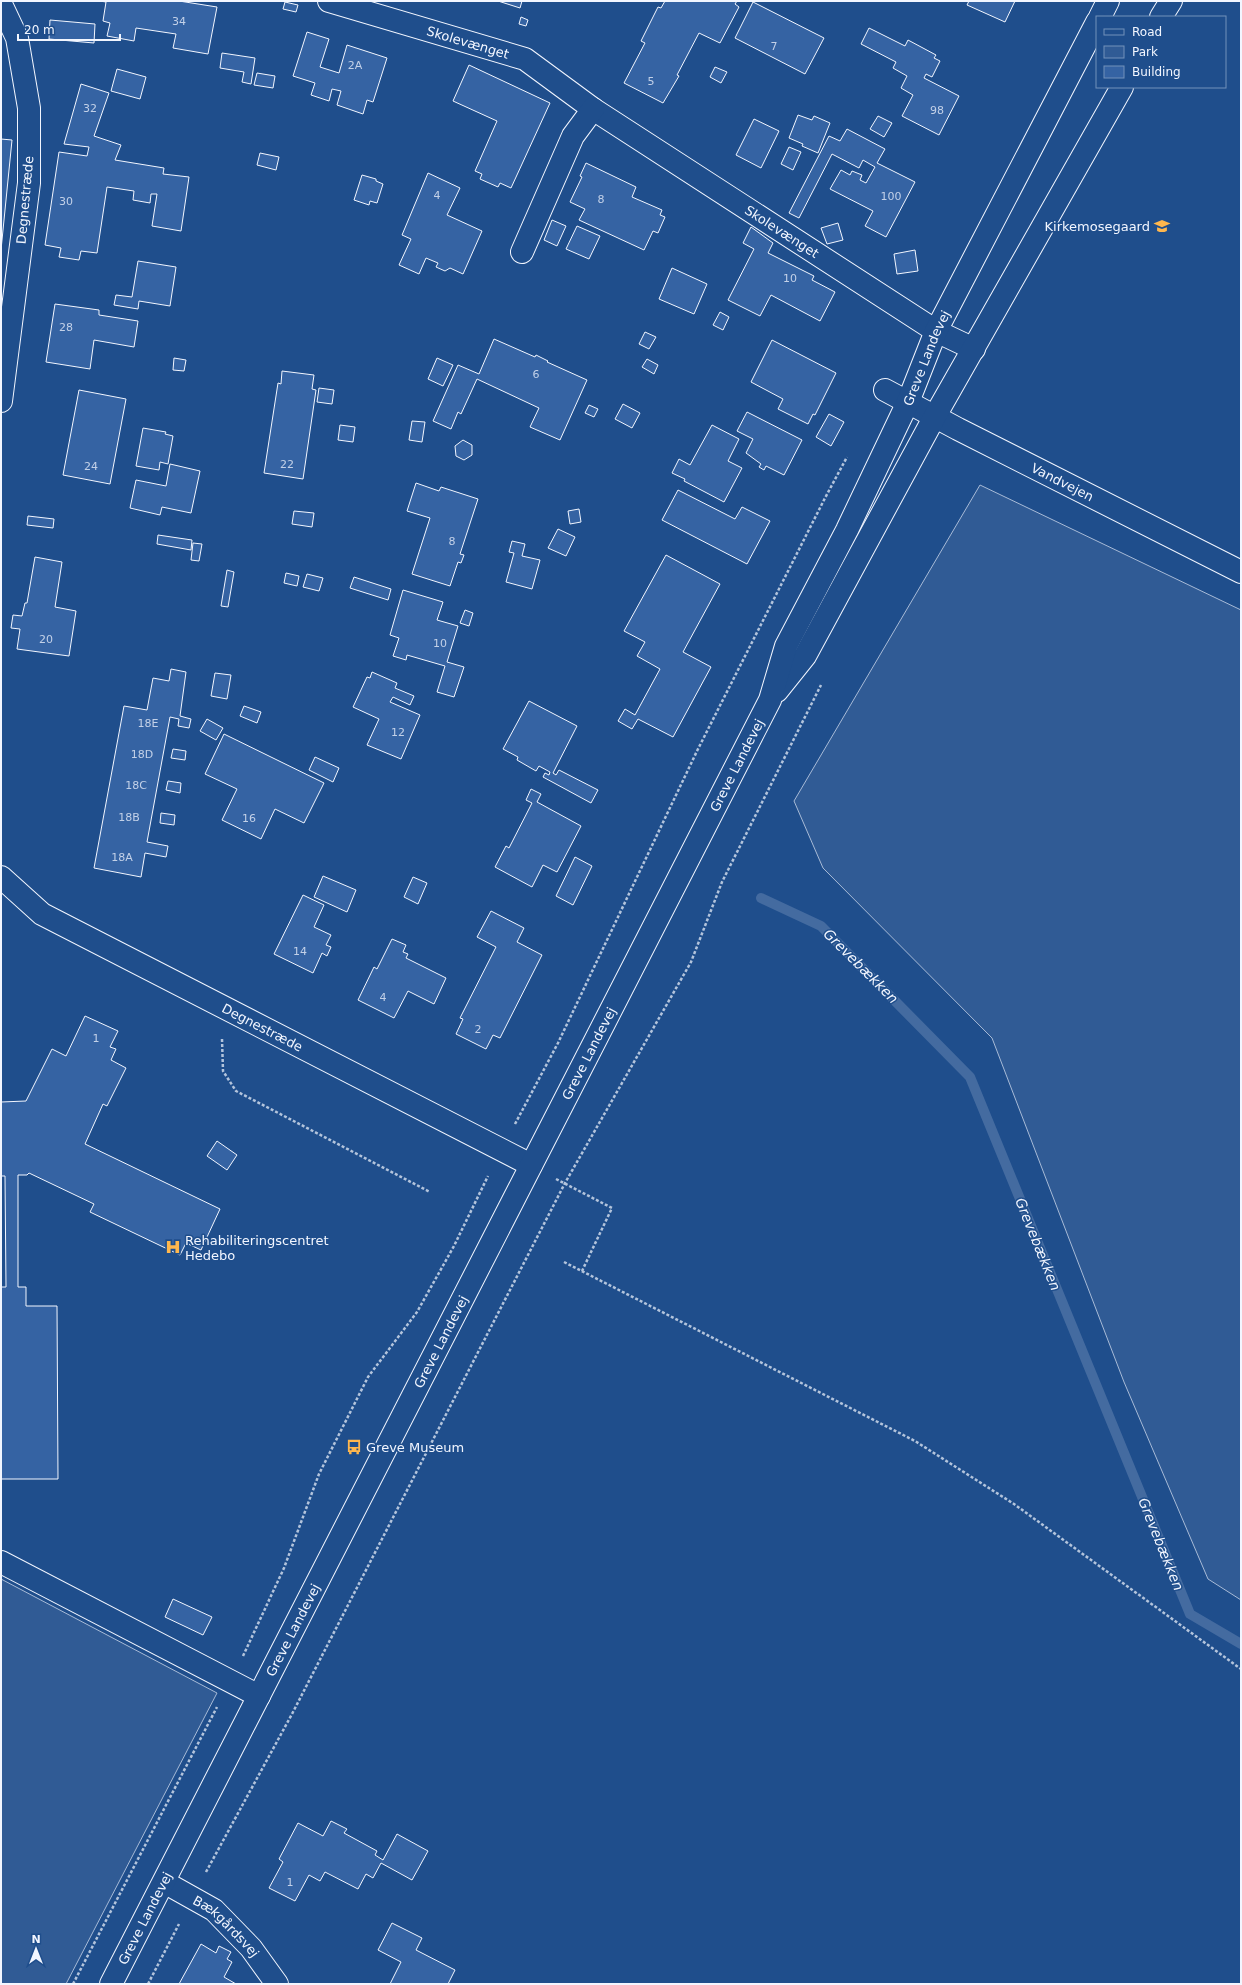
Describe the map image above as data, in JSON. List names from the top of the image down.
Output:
{
  "streets": {
    "street": [
      "Skolevænget",
      "Degnestræde",
      "Greve Landevej",
      "Vandvejen",
      "Bækgårdsvej"
    ]
  },
  "crossings": [
    ["Skolevænget", "Greve Landevej"],
    ["Degnestræde", "Greve Landevej"],
    ["Greve Landevej", "Vandvejen"],
    ["Greve Landevej", "Bækgårdsvej"]
  ],
  "water": ["Grevebækken"],
  "places": {
    "school or university": ["Kirkemosegaard"],
    "hospital": ["Rehabiliteringscentret Hedebo"],
    "bus stop": ["Greve Museum"]
  },
  "house_numbers": [
    "34",
    "7",
    "2A",
    "5",
    "32",
    "98",
    "4",
    "100",
    "8",
    "30",
    "10",
    "28",
    "6",
    "22",
    "24",
    "8",
    "20",
    "10",
    "18E",
    "12",
    "18D",
    "18C",
    "18B",
    "16",
    "18A",
    "14",
    "4",
    "2",
    "1",
    "1"
  ],
  "legend": ["Road", "Park", "Building"],
  "scale_bar": "20 m",
  "north": "top"
}
